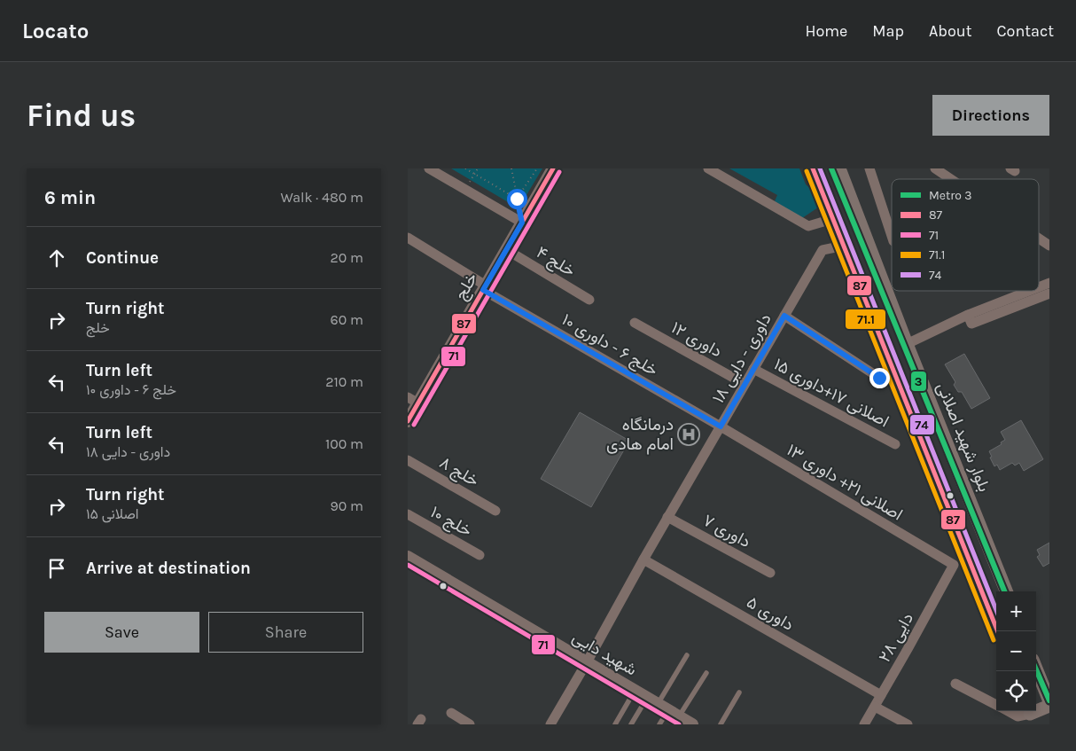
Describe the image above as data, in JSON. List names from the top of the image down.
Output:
{
  "streets": {
    "main road": ["بلوار شهید اصلانی"],
    "street": [
      "خلج ۴",
      "خلج",
      "داوری ۱۲",
      "خلج ۶ - داوری ۱۰",
      "داوری - دایی ۱۸",
      "اصلانی ۱۷+داوری ۱۵",
      "خلج ۸",
      "اصلانی ۲۱+ داوری ۱۳",
      "خلج ۱۰",
      "داوری ۷",
      "داوری ۵",
      "دایی ۲۸",
      "شهید دایی"
    ]
  },
  "crossings": [
    ["خلج ۴", "خلج"],
    ["خلج", "خلج ۶ - داوری ۱۰"],
    ["داوری ۱۲", "داوری - دایی ۱۸"],
    ["خلج ۶ - داوری ۱۰", "داوری - دایی ۱۸"],
    ["خلج ۶ - داوری ۱۰", "اصلانی ۲۱+ داوری ۱۳"],
    ["داوری - دایی ۱۸", "اصلانی ۱۷+داوری ۱۵"],
    ["داوری - دایی ۱۸", "اصلانی ۲۱+ داوری ۱۳"],
    ["داوری - دایی ۱۸", "داوری ۷"],
    ["داوری - دایی ۱۸", "داوری ۵"],
    ["داوری - دایی ۱۸", "شهید دایی"],
    ["اصلانی ۲۱+ داوری ۱۳", "دایی ۲۸"],
    ["داوری ۵", "دایی ۲۸"]
  ],
  "places": {
    "hospital": ["درمانگاه امام هادی"]
  },
  "lines": [
    "metro line 3",
    "transit line 87",
    "transit line 74",
    "transit line 71.1",
    "transit line 71"
  ],
  "legend": [
    "Metro 3",
    "87",
    "71",
    "71.1",
    "74"
  ],
  "page": {
    "header": "Locato",
    "nav": [
      "Home",
      "Map",
      "About",
      "Contact"
    ],
    "buttons": [
      "Directions",
      ["Save", "Share"]
    ],
    "title": "Find us",
    "heading": ["6 min", "Walk · 480 m"],
    "list": [
      ["Continue", "20 m"],
      ["Turn right", "خلج", "60 m"],
      ["Turn left", "خلج ۶ - داوری ۱۰", "210 m"],
      ["Turn left", "داوری - دایی ۱۸", "100 m"],
      ["Turn right", "اصلانی ۱۵", "90 m"],
      "Arrive at destination"
    ],
    "map_buttons": ["+", "−"]
  }
}
